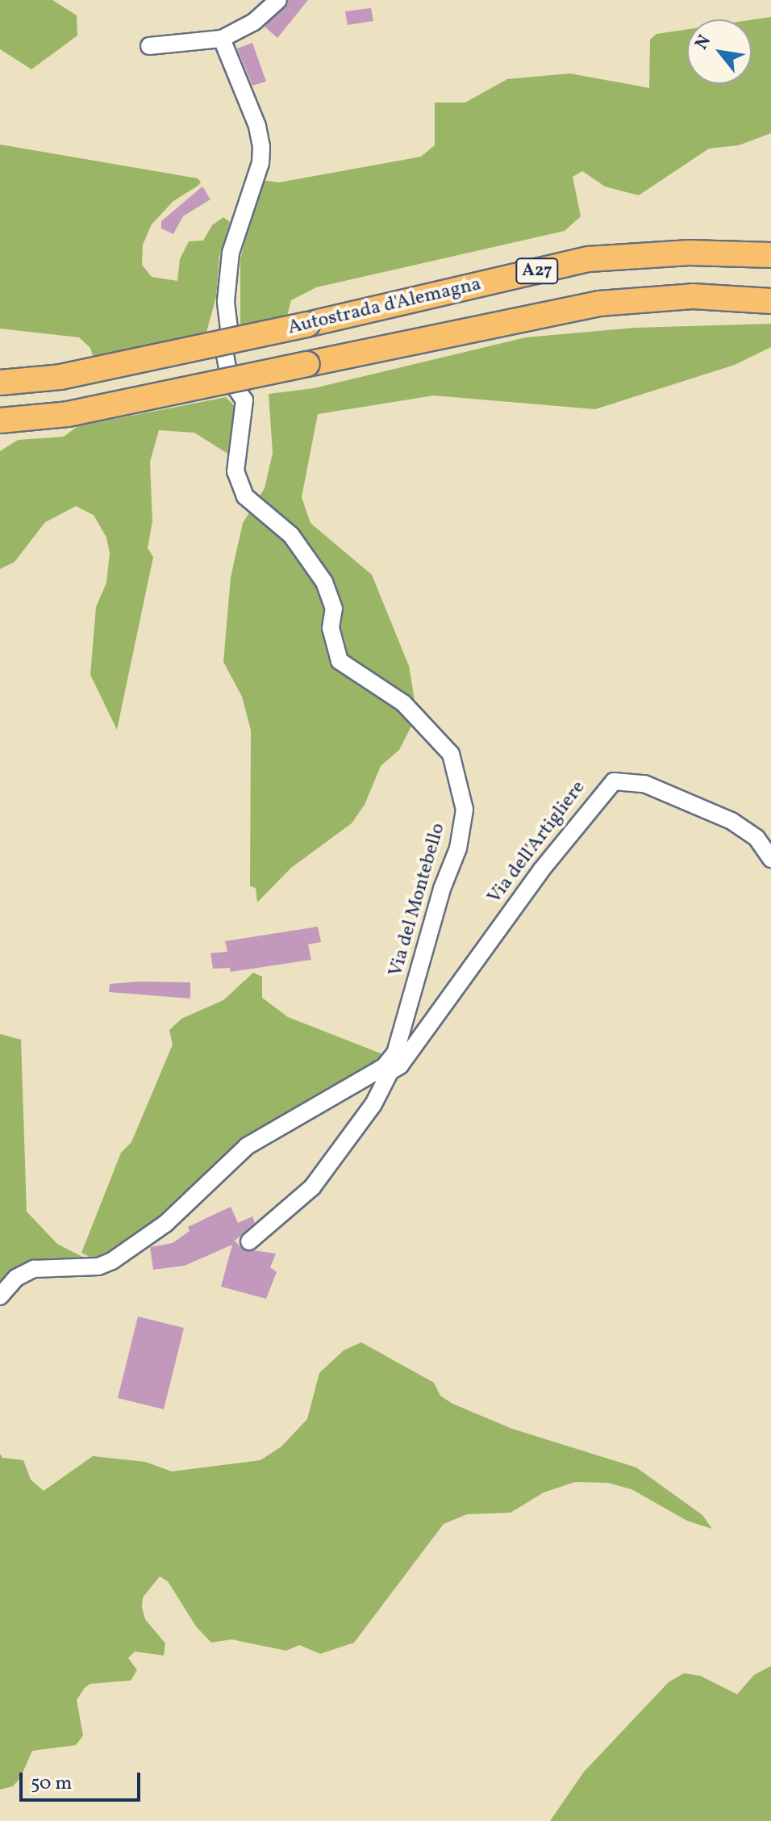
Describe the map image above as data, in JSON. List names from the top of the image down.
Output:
{
  "streets": {
    "highway": ["A27", "Autostrada d'Alemagna"],
    "street": ["Via dell'Artigliere", "Via del Montebello"]
  },
  "crossings": [
    ["Via dell'Artigliere", "Via del Montebello"]
  ],
  "scale_bar": "50 m",
  "north": "top left"
}
